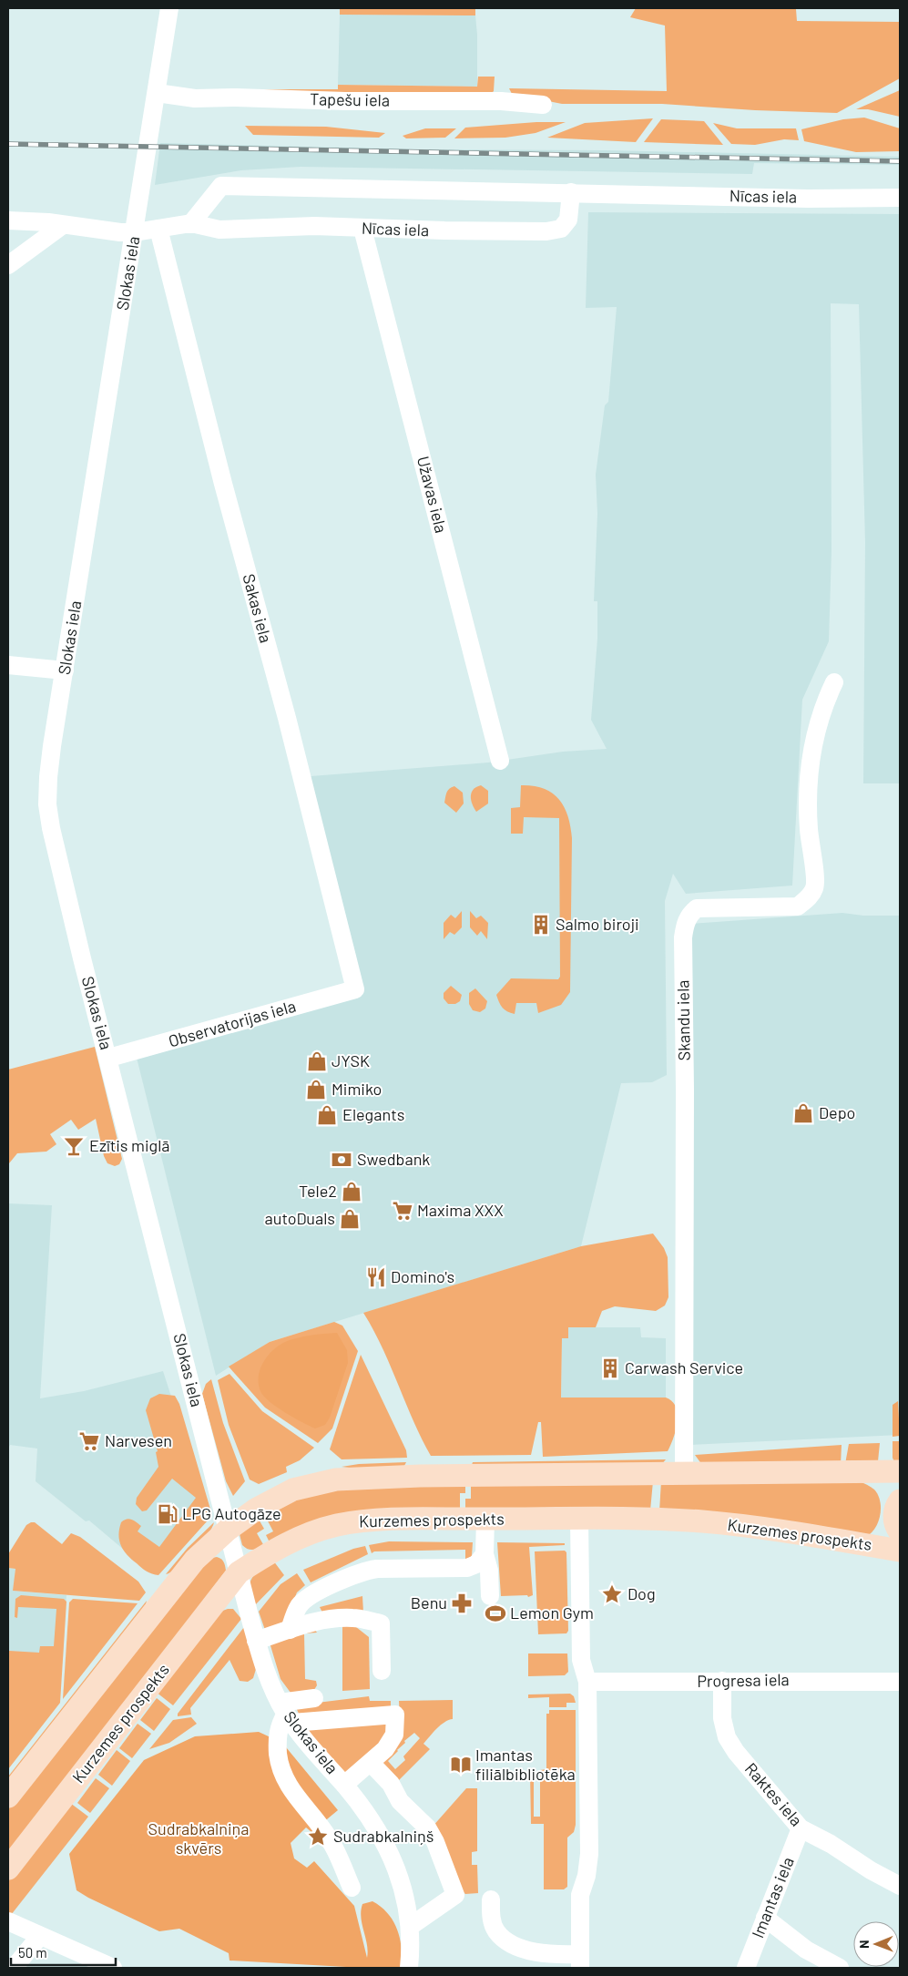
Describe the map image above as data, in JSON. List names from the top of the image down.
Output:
{
  "streets": {
    "main road": ["Kurzemes prospekts"],
    "street": [
      "Tapešu iela",
      "Nīcas iela",
      "Slokas iela",
      "Užavas iela",
      "Sakas iela",
      "Skandu iela",
      "Observatorijas iela",
      "Progresa iela",
      "Raktes iela",
      "Imantas iela"
    ]
  },
  "crossings": [
    ["Tapešu iela", "Slokas iela"],
    ["Nīcas iela", "Slokas iela"],
    ["Nīcas iela", "Užavas iela"],
    ["Nīcas iela", "Sakas iela"],
    ["Slokas iela", "Observatorijas iela"],
    ["Slokas iela", "Kurzemes prospekts"],
    ["Sakas iela", "Observatorijas iela"],
    ["Progresa iela", "Raktes iela"],
    ["Raktes iela", "Imantas iela"]
  ],
  "parks": ["Sudrabkalniņa skvērs"],
  "places": {
    "building": ["Salmo biroji", "Carwash Service"],
    "shop": [
      "JYSK",
      "Mimiko",
      "Depo",
      "Elegants",
      "Tele2",
      "autoDuals"
    ],
    "bar": ["Ezītis miglā"],
    "bank": ["Swedbank"],
    "supermarket": ["Maxima XXX", "Narvesen"],
    "restaurant": ["Domino's"],
    "fuel station": ["LPG Autogāze"],
    "place": ["Dog", "Sudrabkalniņš"],
    "pharmacy": ["Benu"],
    "sports": ["Lemon Gym"],
    "library": ["Imantas filiālbibliotēka"]
  },
  "scale_bar": "50 m",
  "north": "left"
}
